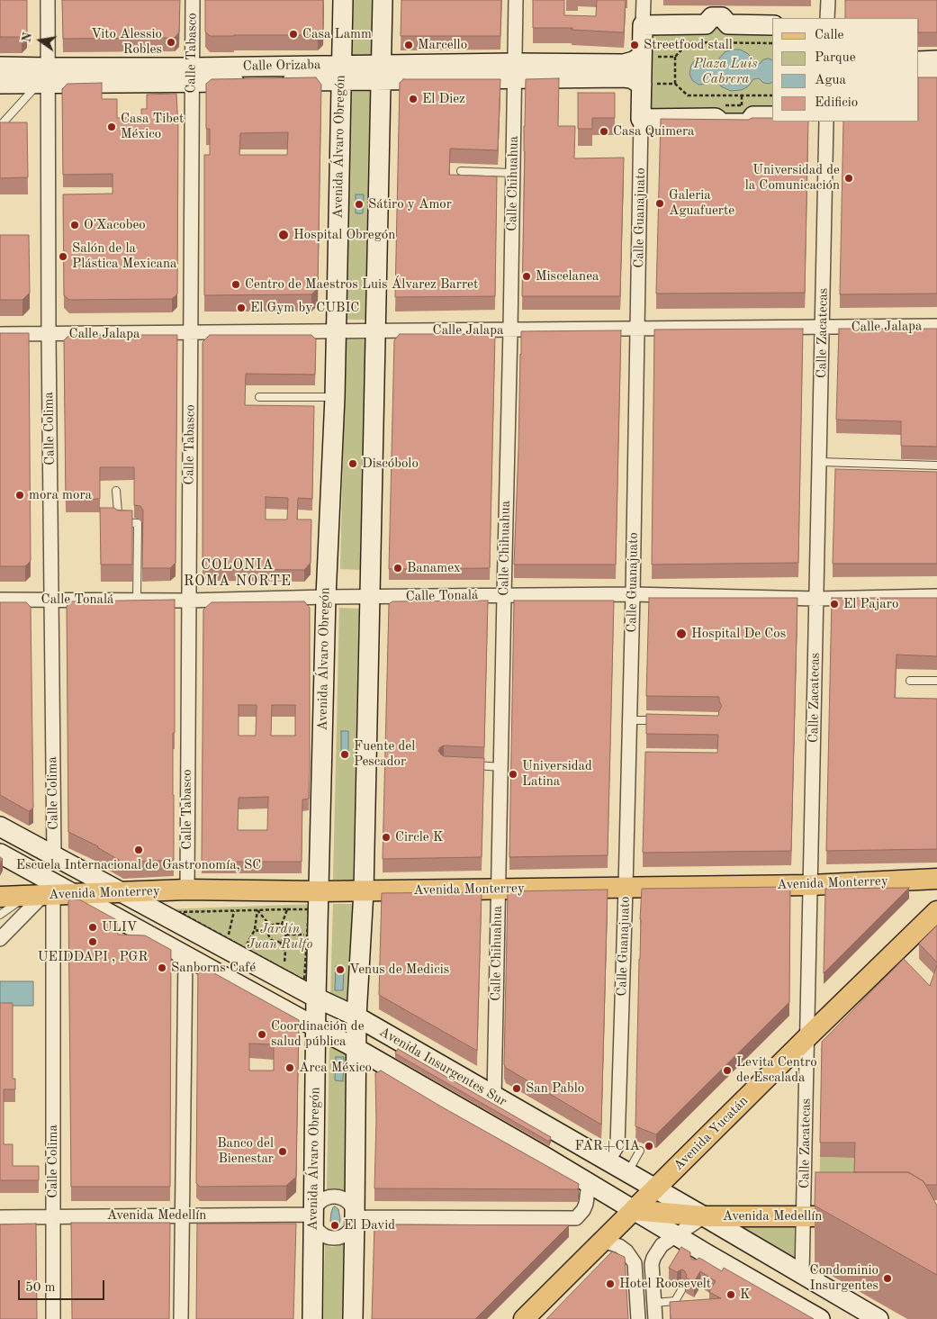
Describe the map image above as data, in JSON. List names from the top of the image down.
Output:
{
  "streets": {
    "main road": [
      "Calle Orizaba",
      "Avenida Álvaro Obregón",
      "Calle Guanajuato",
      "Avenida Monterrey",
      "Avenida Insurgentes Sur",
      "Avenida Yucatán",
      "Avenida Medellín"
    ],
    "street": [
      "Calle Tabasco",
      "Calle Chihuahua",
      "Calle Jalapa",
      "Calle Zacatecas",
      "Calle Colima",
      "Calle Tonalá"
    ]
  },
  "crossings": [
    ["Calle Tabasco", "Calle Orizaba"],
    ["Calle Tabasco", "Calle Jalapa"],
    ["Calle Tabasco", "Calle Tonalá"],
    ["Calle Tabasco", "Avenida Monterrey"],
    ["Calle Orizaba", "Avenida Álvaro Obregón"],
    ["Calle Orizaba", "Calle Chihuahua"],
    ["Calle Orizaba", "Calle Guanajuato"],
    ["Calle Orizaba", "Calle Colima"],
    ["Avenida Álvaro Obregón", "Calle Jalapa"],
    ["Avenida Álvaro Obregón", "Calle Tonalá"],
    ["Avenida Álvaro Obregón", "Avenida Monterrey"],
    ["Avenida Álvaro Obregón", "Avenida Insurgentes Sur"],
    ["Avenida Álvaro Obregón", "Avenida Medellín"],
    ["Calle Chihuahua", "Calle Jalapa"],
    ["Calle Chihuahua", "Calle Tonalá"],
    ["Calle Chihuahua", "Avenida Monterrey"],
    ["Calle Chihuahua", "Avenida Insurgentes Sur"],
    ["Calle Guanajuato", "Calle Jalapa"],
    ["Calle Guanajuato", "Calle Tonalá"],
    ["Calle Guanajuato", "Avenida Monterrey"],
    ["Calle Guanajuato", "Avenida Insurgentes Sur"],
    ["Calle Jalapa", "Calle Zacatecas"],
    ["Calle Jalapa", "Calle Colima"],
    ["Calle Zacatecas", "Calle Tonalá"],
    ["Calle Zacatecas", "Avenida Monterrey"],
    ["Calle Zacatecas", "Avenida Insurgentes Sur"],
    ["Calle Zacatecas", "Avenida Yucatán"],
    ["Calle Zacatecas", "Avenida Medellín"],
    ["Calle Colima", "Calle Tonalá"],
    ["Calle Colima", "Avenida Monterrey"],
    ["Calle Colima", "Avenida Insurgentes Sur"],
    ["Calle Colima", "Avenida Medellín"],
    ["Avenida Monterrey", "Avenida Insurgentes Sur"],
    ["Avenida Insurgentes Sur", "Avenida Yucatán"],
    ["Avenida Insurgentes Sur", "Avenida Medellín"],
    ["Avenida Yucatán", "Avenida Medellín"]
  ],
  "districts": ["COLONIA ROMA NORTE"],
  "parks": ["Plaza Luis Cabrera", "Jardín Juan Rulfo"],
  "places": [
    "Casa Lamm",
    "Vito Alessio Robles",
    "Marcello",
    "Streetfood stall",
    "El Diez",
    "Casa Tibet México",
    "Casa Quimera",
    "Universidad de la Comunicación",
    "Galeria Aguafuerte",
    "Sátiro y Amor",
    "O'Xacobeo",
    "Hospital Obregón",
    "Salón de la Plástica Mexicana",
    "Miscelanea",
    "Centro de Maestros Luis Álvarez Barret",
    "El Gym by CUBIC",
    "Discóbolo",
    "mora mora",
    "Banamex",
    "El Pajaro",
    "Hospital De Cos",
    "Fuente del Pescador",
    "Universidad Latina",
    "Circle K",
    "Escuela Internacional de Gastronomía, SC",
    "ULIV",
    "UEIDDAPI , PGR",
    "Sanborns Café",
    "Venus de Medicis",
    "Coordinación de salud pública",
    "Arca México",
    "Levita Centro de Escalada",
    "San Pablo",
    "FAR+CIA",
    "Banco del Bienestar",
    "El David",
    "Condominio Insurgentes",
    "Hotel Roosevelt",
    "K"
  ],
  "legend": [
    "Calle",
    "Parque",
    "Agua",
    "Edificio"
  ],
  "scale_bar": "50 m",
  "north": "left"
}
